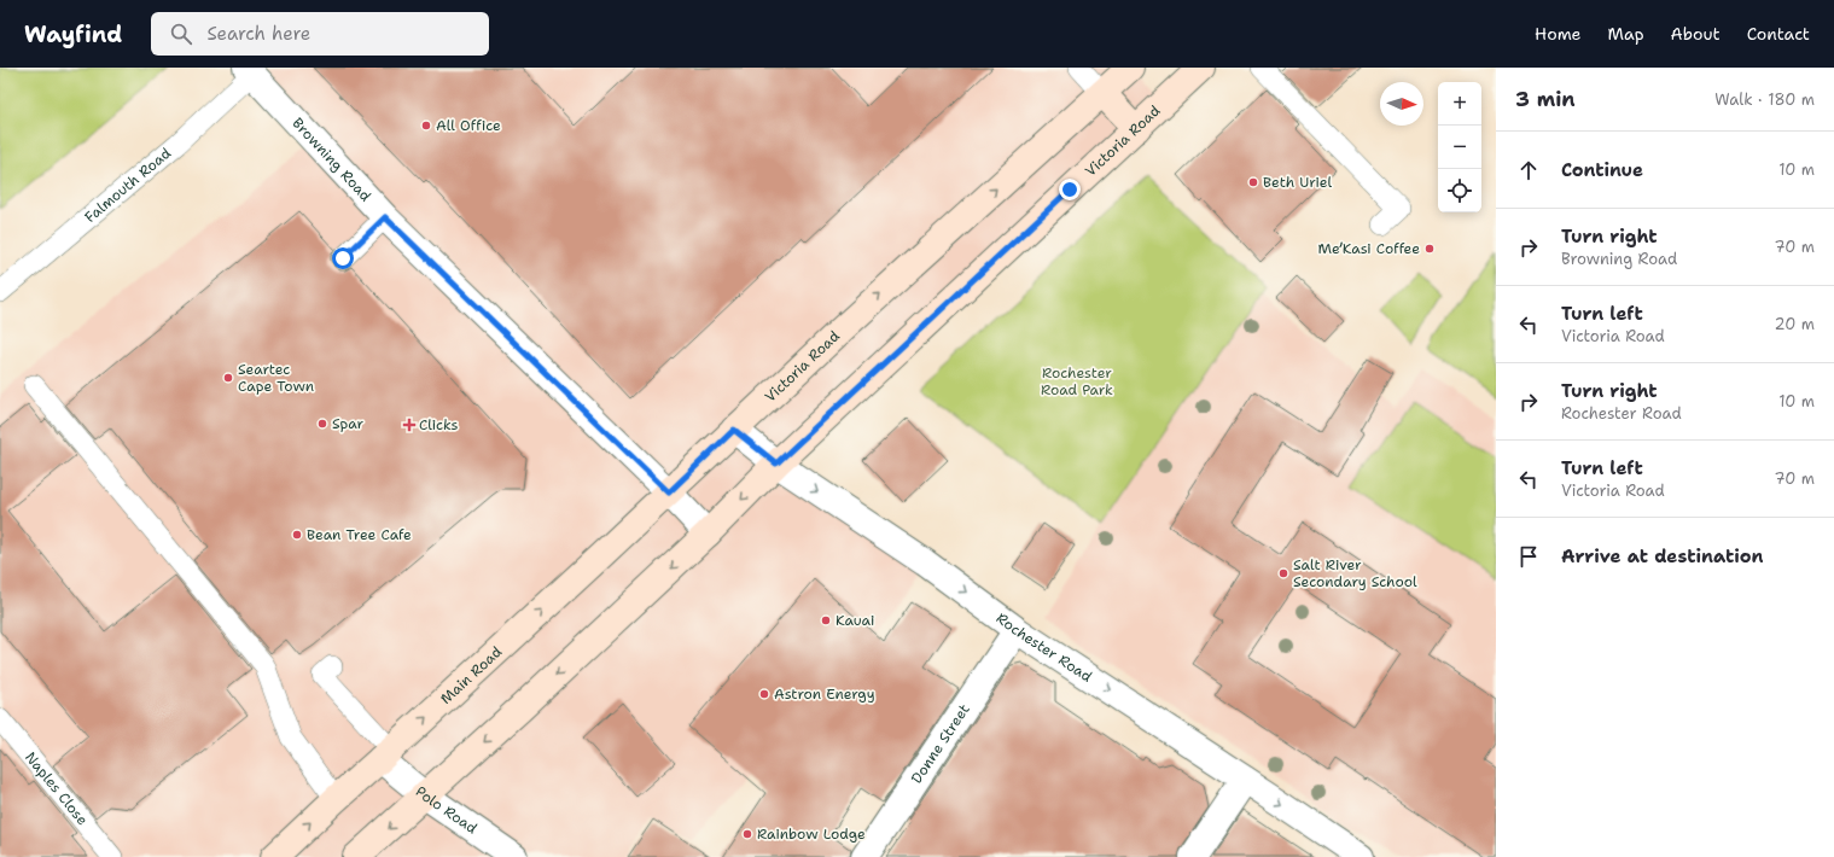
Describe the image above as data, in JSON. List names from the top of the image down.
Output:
{
  "streets": {
    "main road": ["Victoria Road", "Main Road"],
    "street": [
      "Browning Road",
      "Rochester Road",
      "Donne Street",
      "Polo Road"
    ],
    "lane": ["Falmouth Road", "Naples Close"]
  },
  "crossings": [
    ["Victoria Road", "Browning Road"],
    ["Victoria Road", "Rochester Road"],
    ["Victoria Road", "Main Road"],
    ["Browning Road", "Falmouth Road"],
    ["Browning Road", "Main Road"],
    ["Rochester Road", "Donne Street"],
    ["Main Road", "Polo Road"]
  ],
  "one_way": ["Rochester Road"],
  "parks": ["Rochester Road Park"],
  "places": {
    "other": [
      "All Office",
      "Beth Uriel",
      "Me’Kasi Coffee",
      "Seartec Cape Town",
      "Spar",
      "Bean Tree Cafe",
      "Salt River Secondary School",
      "Kauai",
      "Astron Energy",
      "Rainbow Lodge"
    ],
    "health": ["Clicks"]
  },
  "north": "right",
  "page": {
    "header": "Wayfind",
    "search": "Search here",
    "nav": [
      "Home",
      "Map",
      "About",
      "Contact"
    ],
    "heading": ["3 min", "Walk · 180 m"],
    "map_buttons": ["+", "−"],
    "list": [
      ["Continue", "10 m"],
      ["Turn right", "Browning Road", "70 m"],
      ["Turn left", "Victoria Road", "20 m"],
      ["Turn right", "Rochester Road", "10 m"],
      ["Turn left", "Victoria Road", "70 m"],
      "Arrive at destination"
    ]
  }
}
